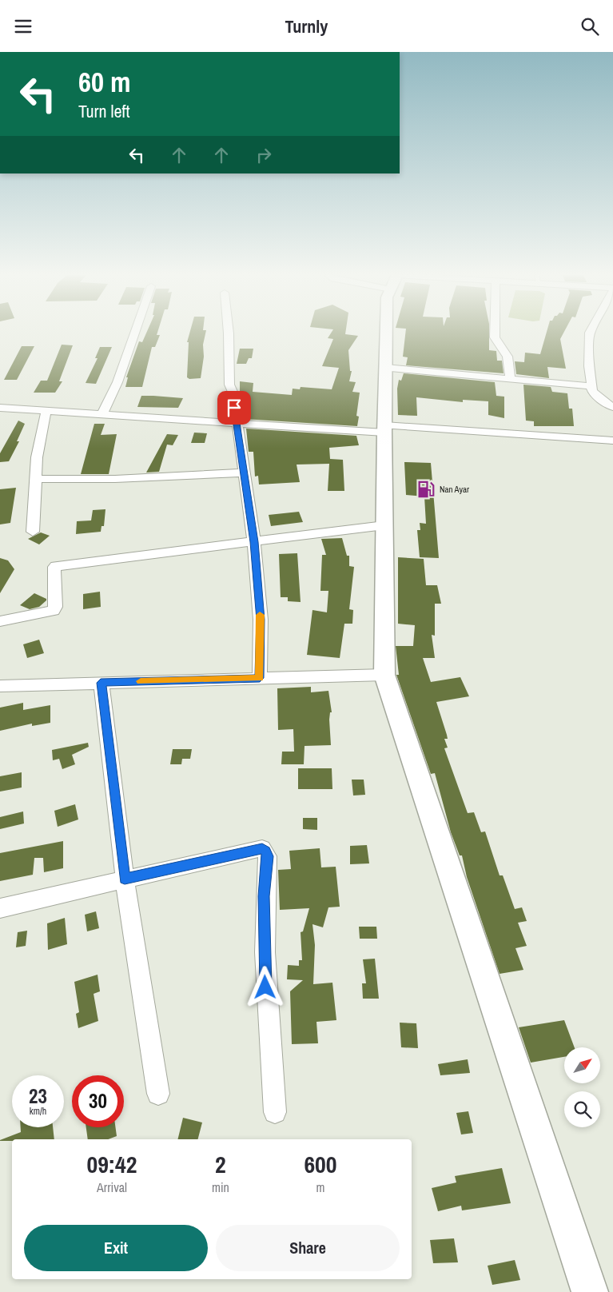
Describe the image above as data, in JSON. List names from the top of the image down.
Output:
{
  "places": {
    "fuel station": ["Nan Ayar"]
  },
  "north": "top right",
  "page": {
    "header": "Turnly",
    "turn": ["60 m", "Turn left"],
    "speed": "23 km/h",
    "limit": "30",
    "eta": [
      "09:42",
      "Arrival",
      "2",
      "min",
      "600",
      "m"
    ],
    "buttons": ["Exit", "Share"]
  }
}
